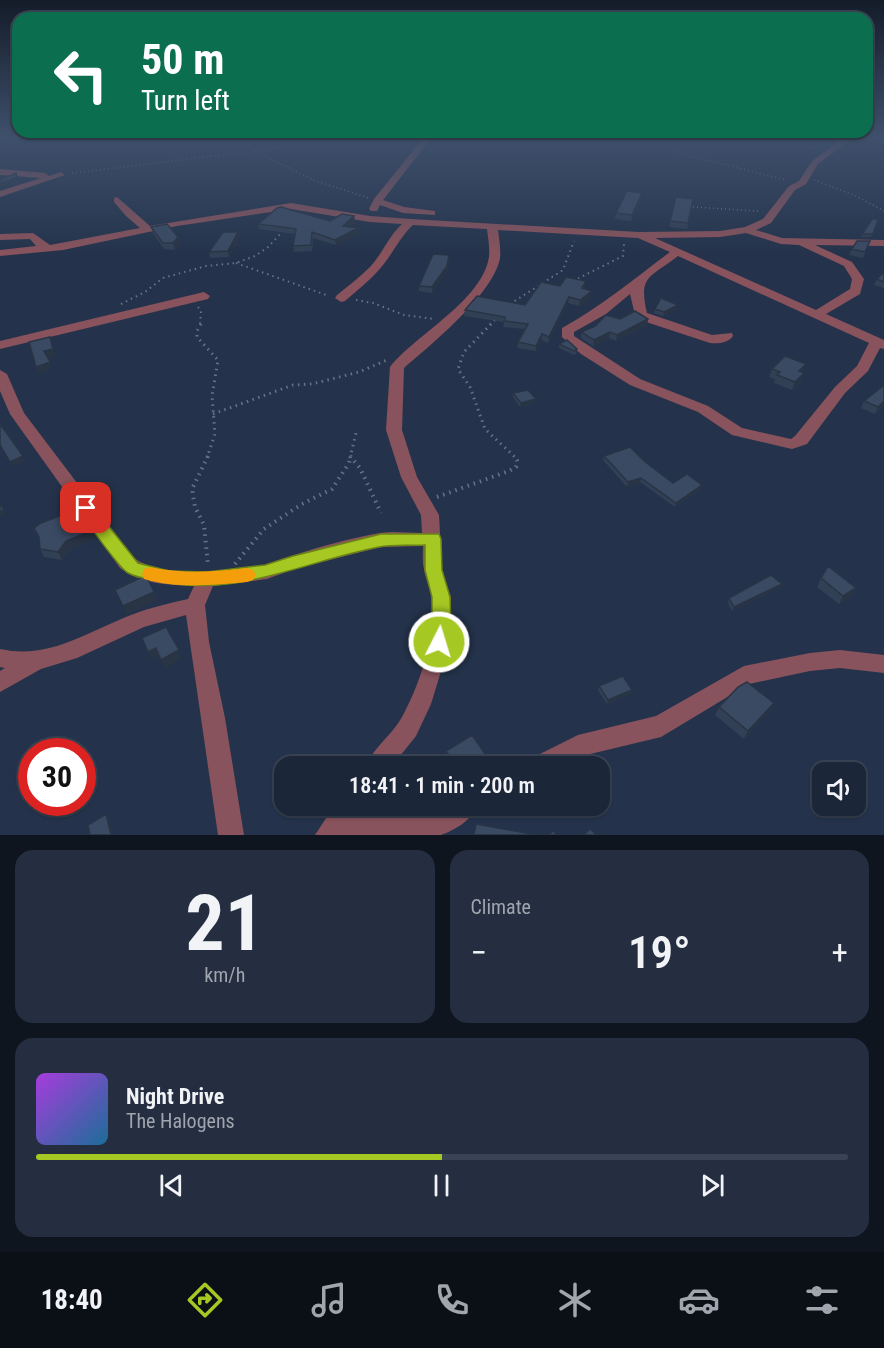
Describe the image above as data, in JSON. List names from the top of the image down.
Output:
{
  "page": {
    "turn": ["50 m", "Turn left"],
    "limit": "30",
    "trip": "18:41 · 1 min · 200 m",
    "tile": [
      ["21", "km/h"],
      "Climate"
    ],
    "heat": ["−", "19°", "+"],
    "song": ["Night Drive", "The Halogens"],
    "tabs": "18:40"
  }
}
